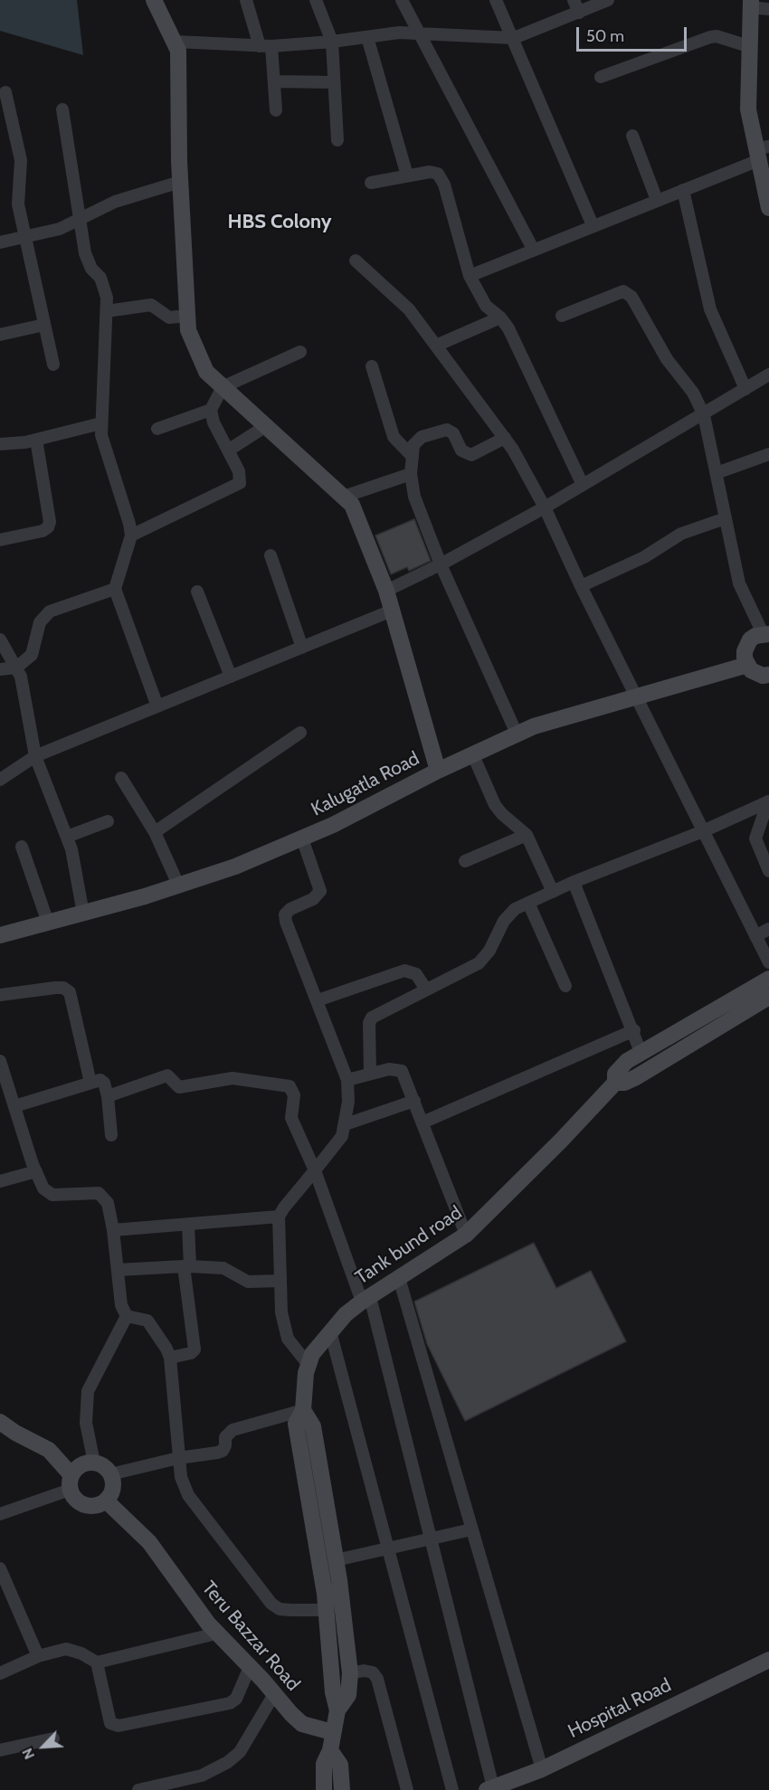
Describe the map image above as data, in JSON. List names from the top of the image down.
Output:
{
  "streets": {
    "street": [
      "Kalugatla Road",
      "Tank bund road",
      "Teru Bazzar Road",
      "Hospital Road"
    ]
  },
  "districts": ["HBS Colony"],
  "scale_bar": "50 m",
  "north": "bottom left"
}
